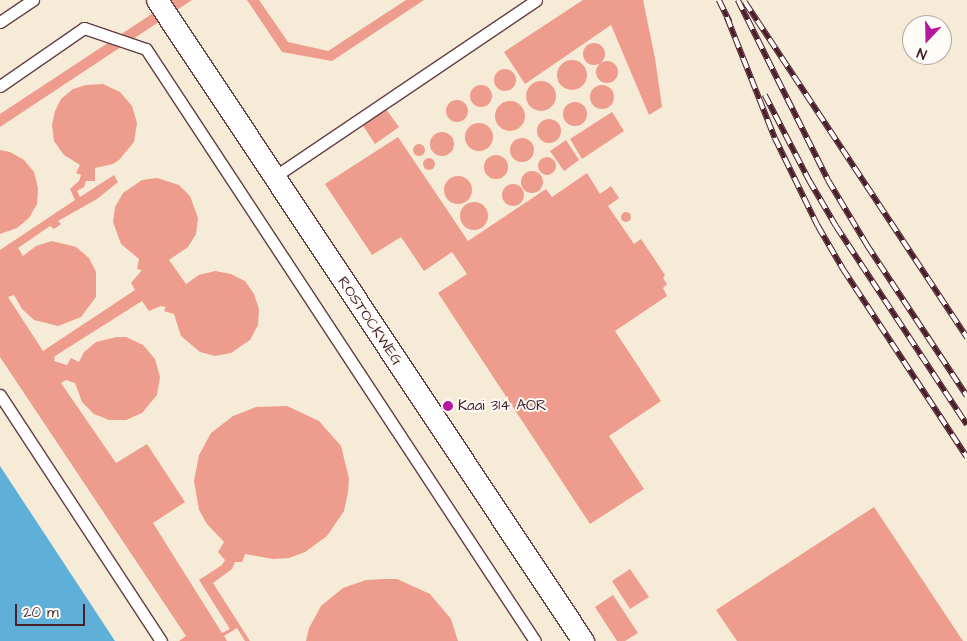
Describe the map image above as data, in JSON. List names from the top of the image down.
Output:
{
  "streets": {
    "street": ["ROSTOCKWEG"]
  },
  "places": ["Kaai 314 AOR"],
  "scale_bar": "20 m",
  "north": "bottom"
}
